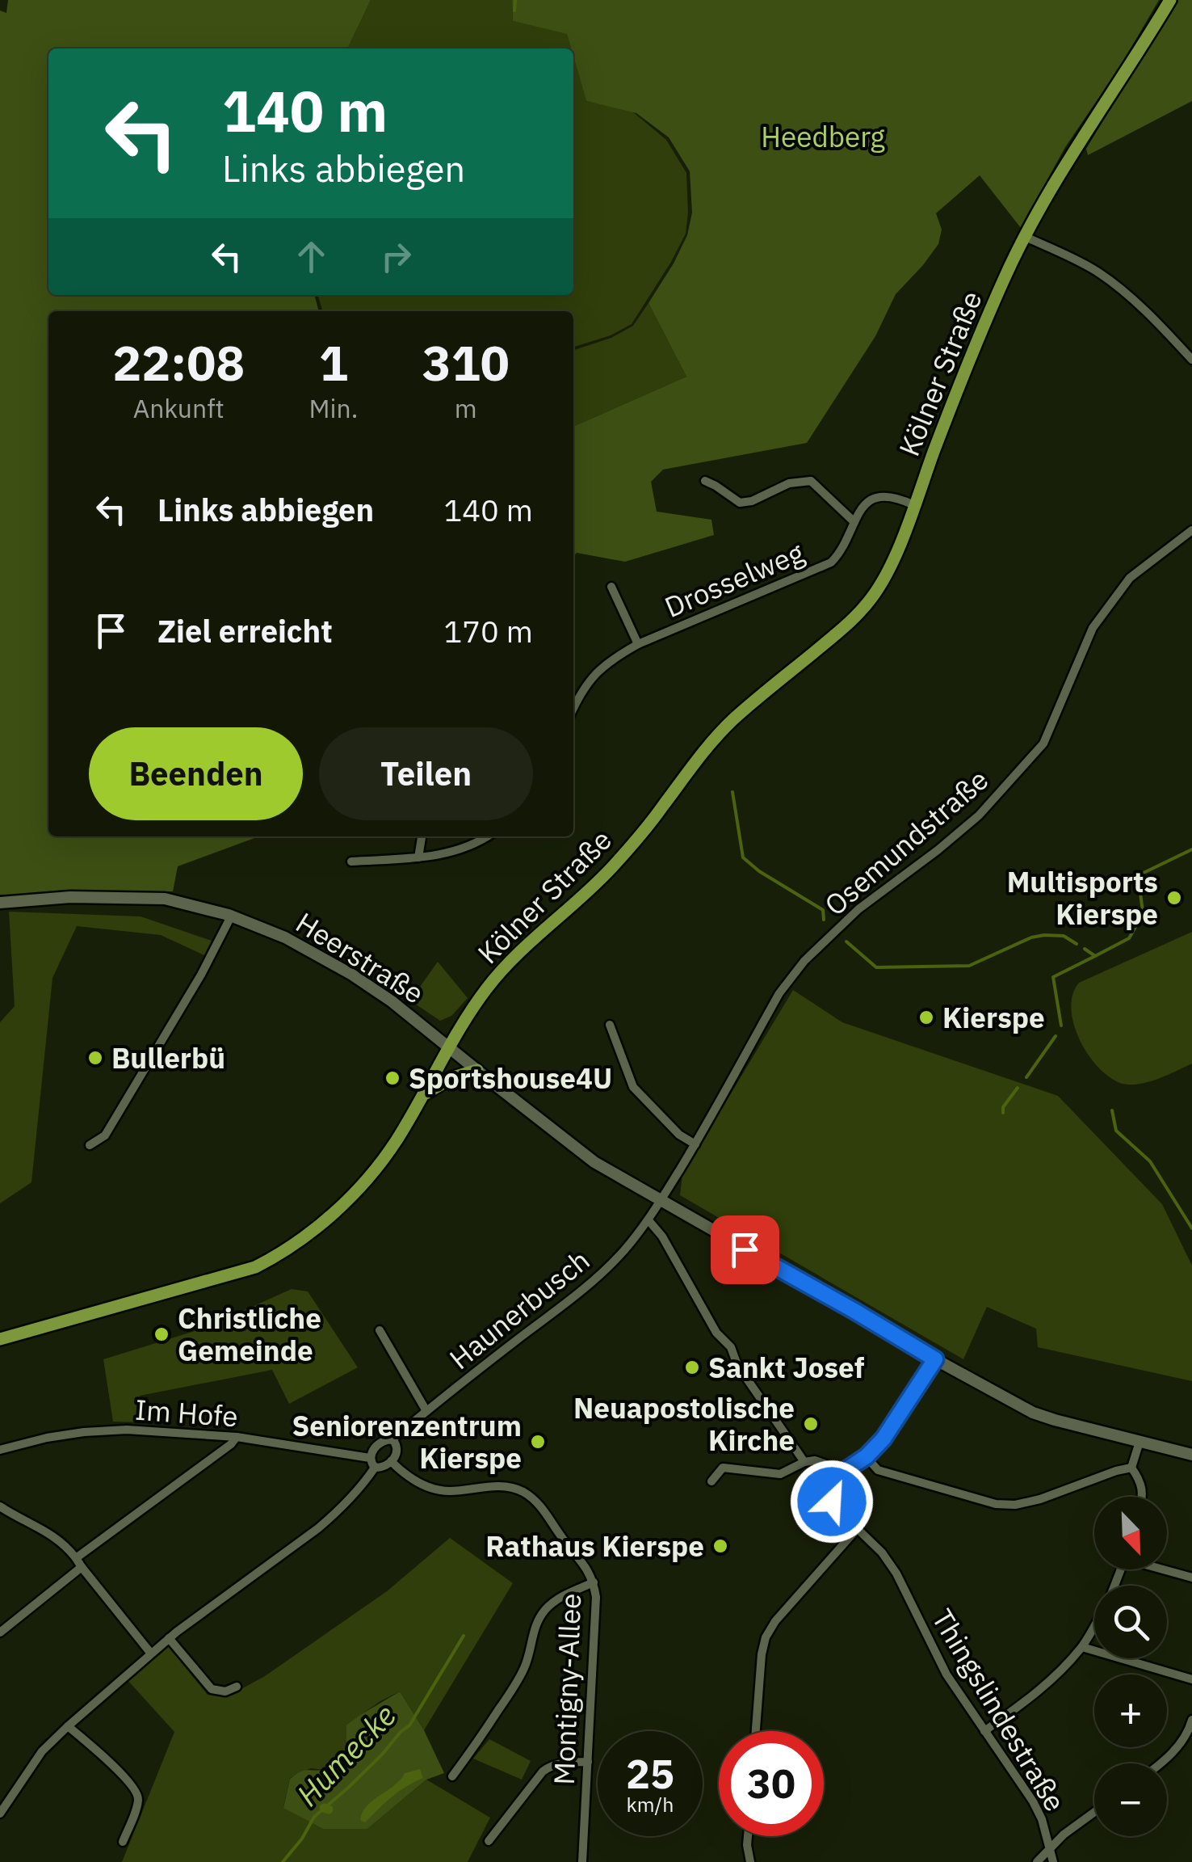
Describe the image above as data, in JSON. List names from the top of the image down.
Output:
{
  "streets": {
    "main road": ["Kölner Straße", "Heerstraße"],
    "street": [
      "Drosselweg",
      "Osemundstraße",
      "Haunerbusch",
      "Im Hofe",
      "Montigny-Allee",
      "Thingslindestraße"
    ]
  },
  "crossings": [
    ["Kölner Straße", "Drosselweg"],
    ["Kölner Straße", "Heerstraße"],
    ["Osemundstraße", "Heerstraße"],
    ["Osemundstraße", "Haunerbusch"],
    ["Heerstraße", "Haunerbusch"],
    ["Haunerbusch", "Im Hofe"],
    ["Haunerbusch", "Montigny-Allee"],
    ["Im Hofe", "Montigny-Allee"]
  ],
  "water": ["Humecke"],
  "parks": ["Heedberg"],
  "places": [
    "Multisports Kierspe",
    "Kierspe",
    "Bullerbü",
    "Sportshouse4U",
    "Christliche Gemeinde",
    "Sankt Josef",
    "Neuapostolische Kirche",
    "Seniorenzentrum Kierspe",
    "Rathaus Kierspe"
  ],
  "north": "bottom right",
  "page": {
    "turn": ["140 m", "Links abbiegen"],
    "eta": [
      "22:08",
      "Ankunft",
      "1",
      "Min.",
      "310",
      "m"
    ],
    "list": [
      {
        "name": "Links abbiegen",
        "value": "140 m"
      },
      {
        "name": "Ziel erreicht",
        "value": "170 m"
      }
    ],
    "buttons": ["Beenden", "Teilen"],
    "map_buttons": ["+", "−"],
    "speed": "25 km/h",
    "limit": "30"
  }
}
